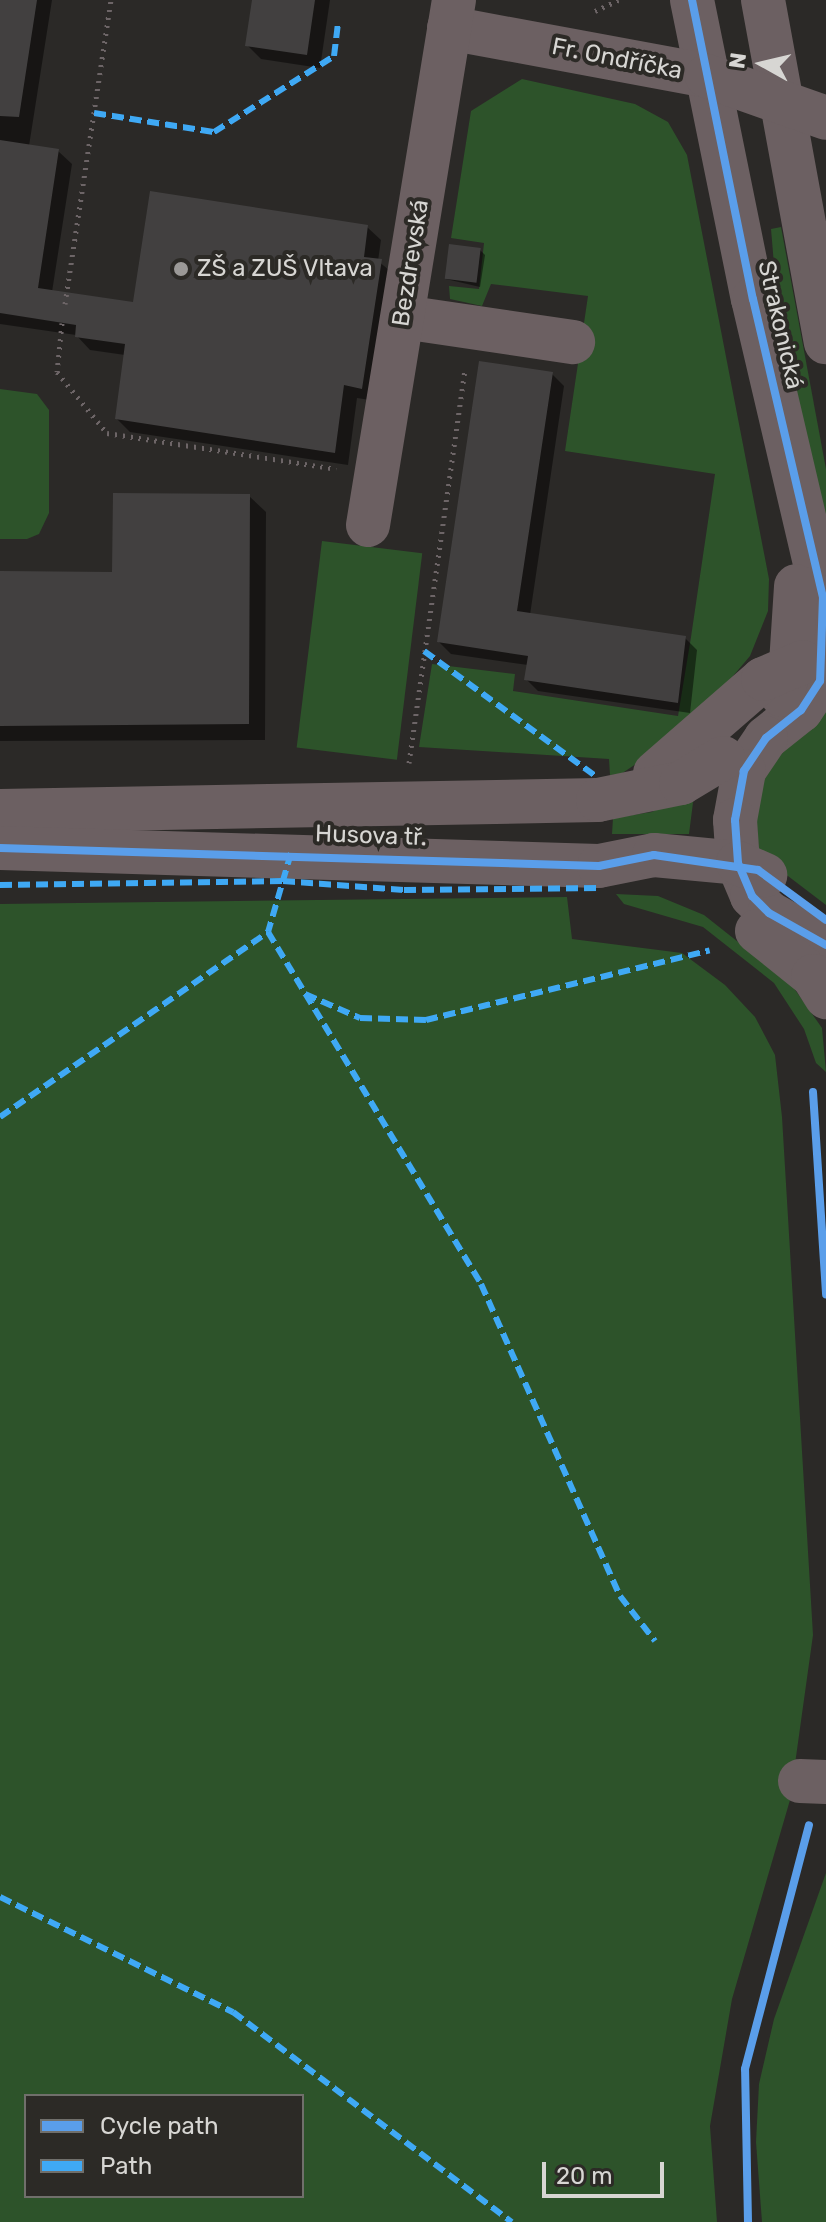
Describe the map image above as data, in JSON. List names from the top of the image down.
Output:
{
  "streets": {
    "street": [
      "Fr. Ondříčka",
      "Bezdrevská",
      "Strakonická",
      "Husova tř."
    ]
  },
  "crossings": [
    ["Fr. Ondříčka", "Bezdrevská"],
    ["Fr. Ondříčka", "Strakonická"],
    ["Strakonická", "Husova tř."]
  ],
  "places": ["ZŠ a ZUŠ Vltava"],
  "legend": ["Cycle path", "Path"],
  "scale_bar": "20 m",
  "north": "left"
}
